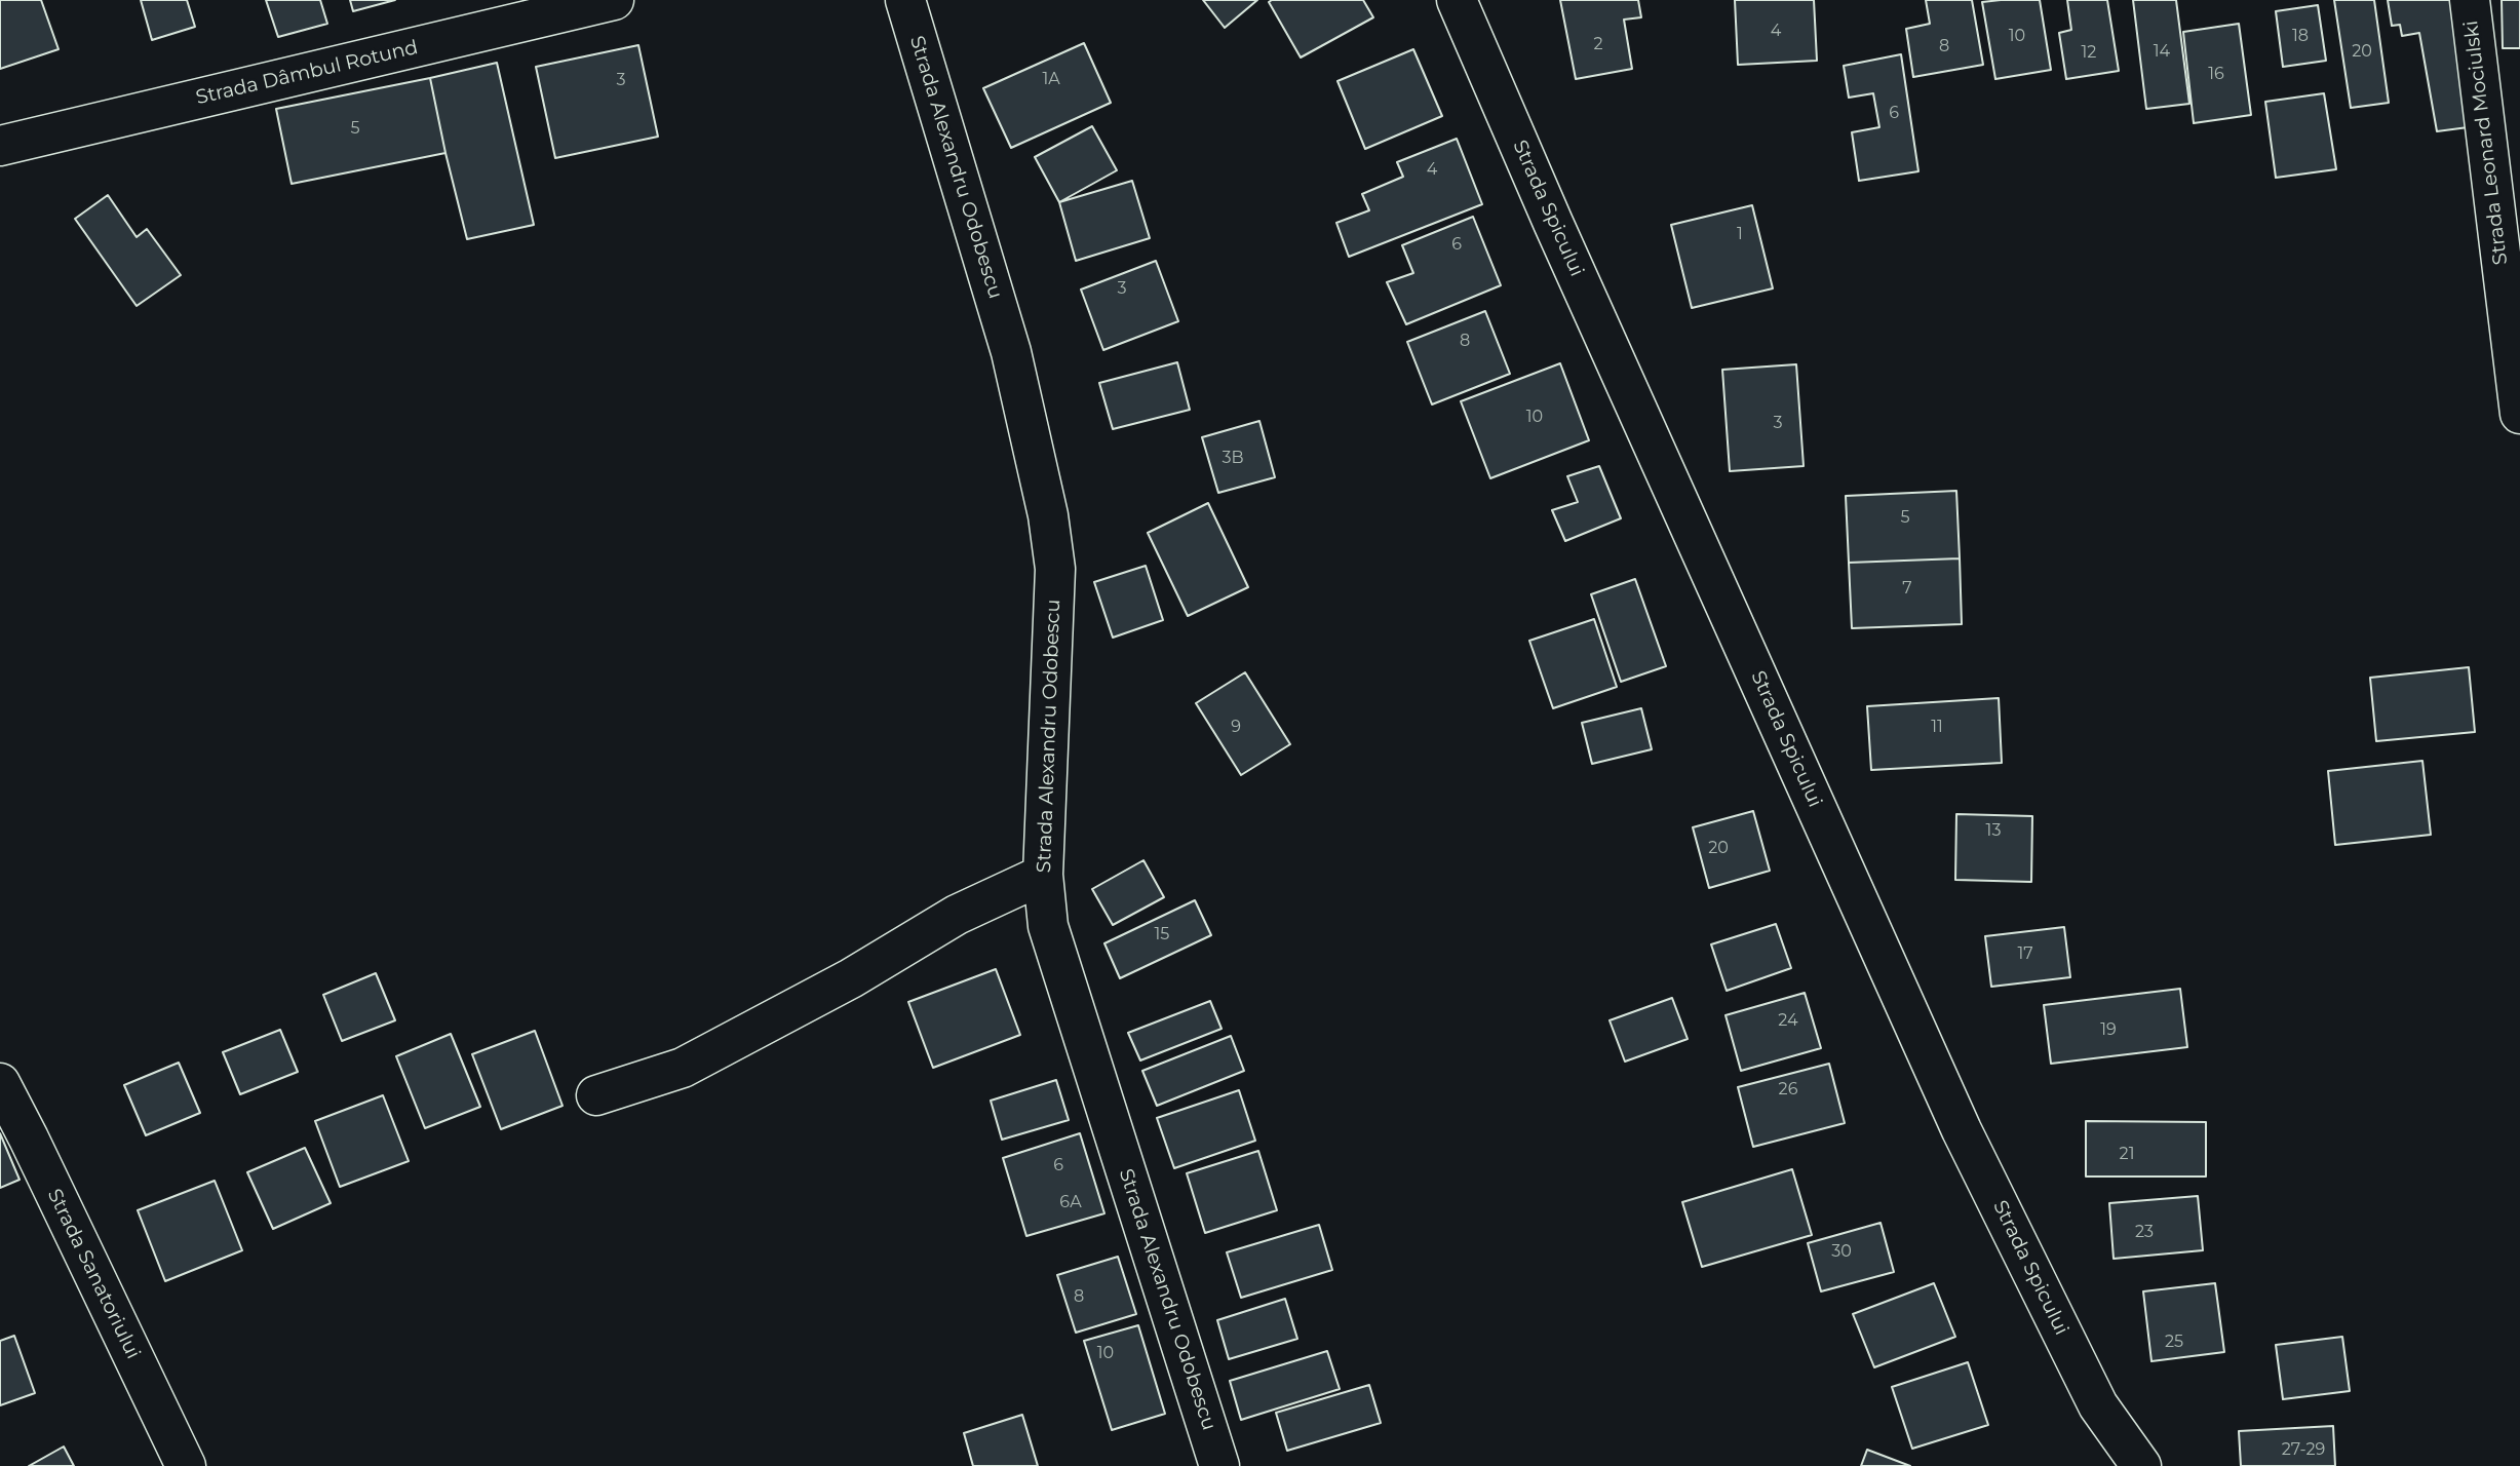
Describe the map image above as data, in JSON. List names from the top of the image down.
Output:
{
  "streets": {
    "street": [
      "Strada Dâmbul Rotund",
      "Strada Leonard Mociulski",
      "Strada Alexandru Odobescu",
      "Strada Spicului",
      "Strada Sanatoriului"
    ]
  },
  "house_numbers": [
    "4",
    "10",
    "18",
    "2",
    "8",
    "14",
    "20",
    "12",
    "16",
    "1A",
    "3",
    "6",
    "5",
    "4",
    "1",
    "6",
    "3",
    "8",
    "10",
    "3",
    "3B",
    "5",
    "7",
    "9",
    "11",
    "13",
    "20",
    "15",
    "17",
    "24",
    "19",
    "26",
    "21",
    "6",
    "6A",
    "23",
    "30",
    "8",
    "25",
    "10",
    "27-29"
  ]
}
